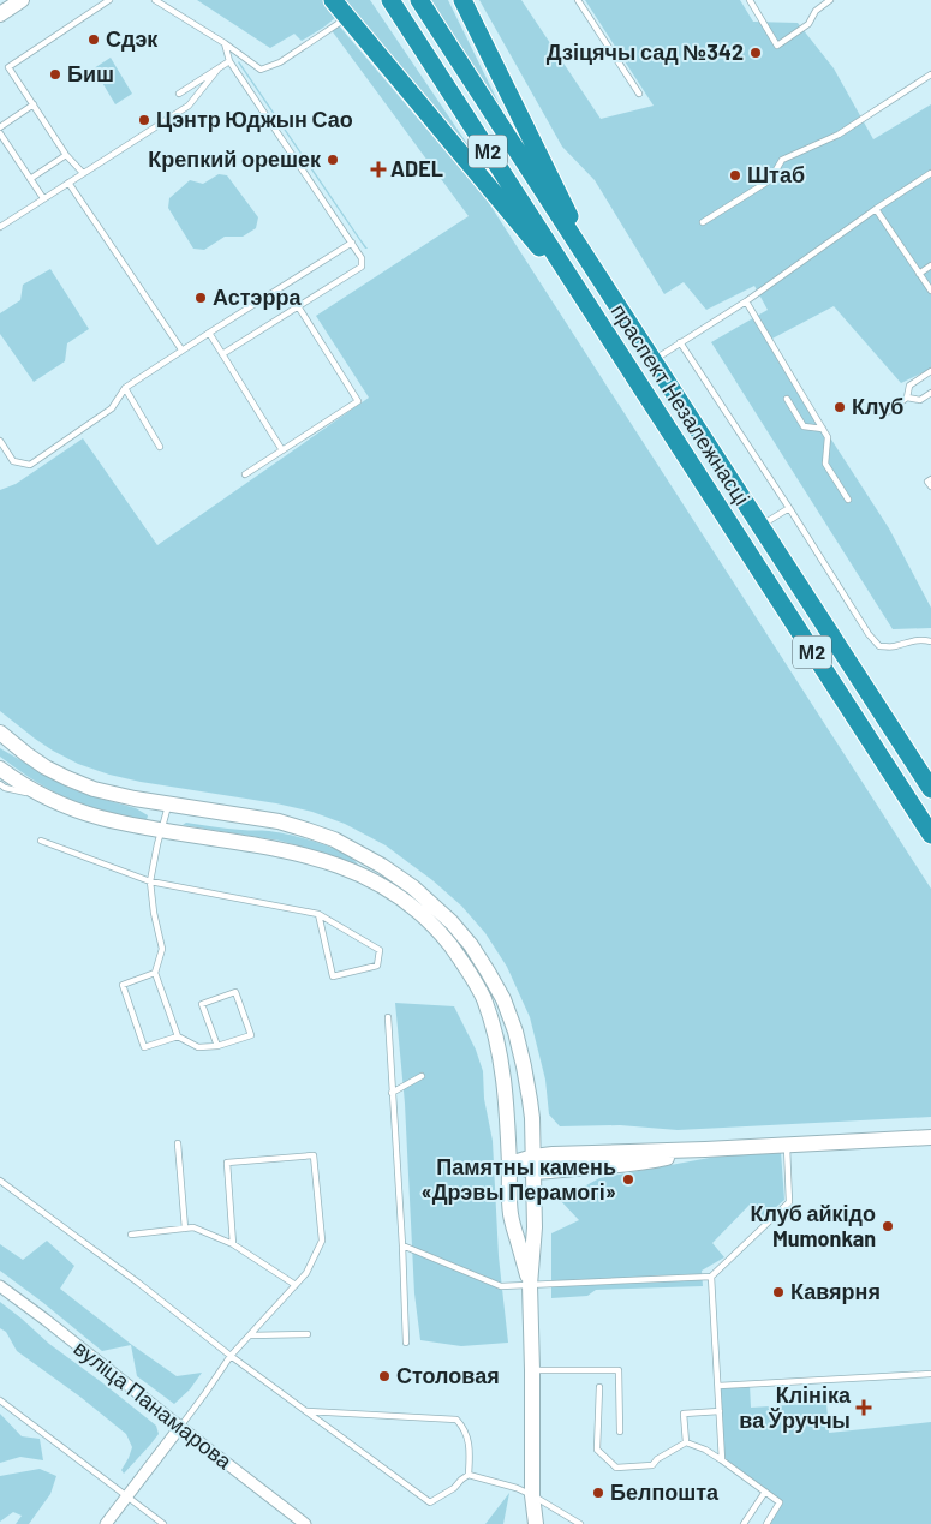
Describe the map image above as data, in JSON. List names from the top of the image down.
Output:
{
  "streets": {
    "highway": ["М2", "праспект Незалежнасці"],
    "street": ["вуліца Панамарова"]
  },
  "places": {
    "other": [
      "Сдэк",
      "Дзіцячы сад №342",
      "Биш",
      "Цэнтр Юджын Сао",
      "Крепкий орешек",
      "Штаб",
      "Астэрра",
      "Клуб",
      "Памятны камень «Дрэвы Перамогі»",
      "Клуб айкідо Mumonkan",
      "Кавярня",
      "Столовая",
      "Белпошта"
    ],
    "health": ["ADEL", "Клініка ва Ўруччы"]
  }
}
